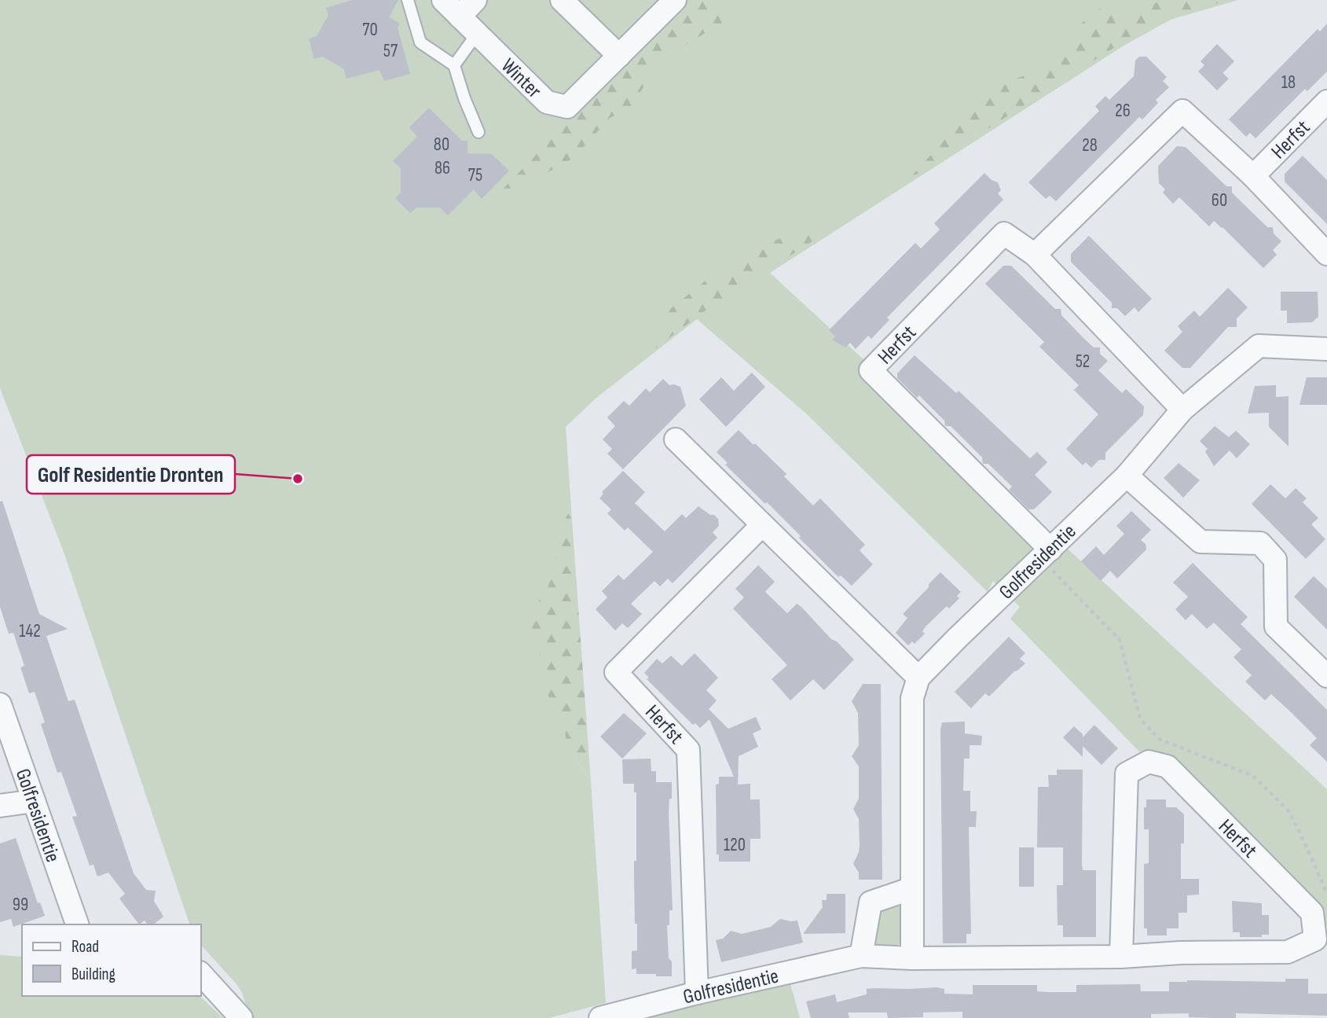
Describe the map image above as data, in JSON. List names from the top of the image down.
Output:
{
  "streets": {
    "street": ["Winter", "Herfst", "Golfresidentie"]
  },
  "crossings": [
    ["Herfst", "Golfresidentie"]
  ],
  "places": ["Golf Residentie Dronten"],
  "house_numbers": [
    "70",
    "57",
    "18",
    "26",
    "80",
    "28",
    "86",
    "75",
    "60",
    "52",
    "142",
    "120",
    "99"
  ],
  "legend": ["Road", "Building"]
}
